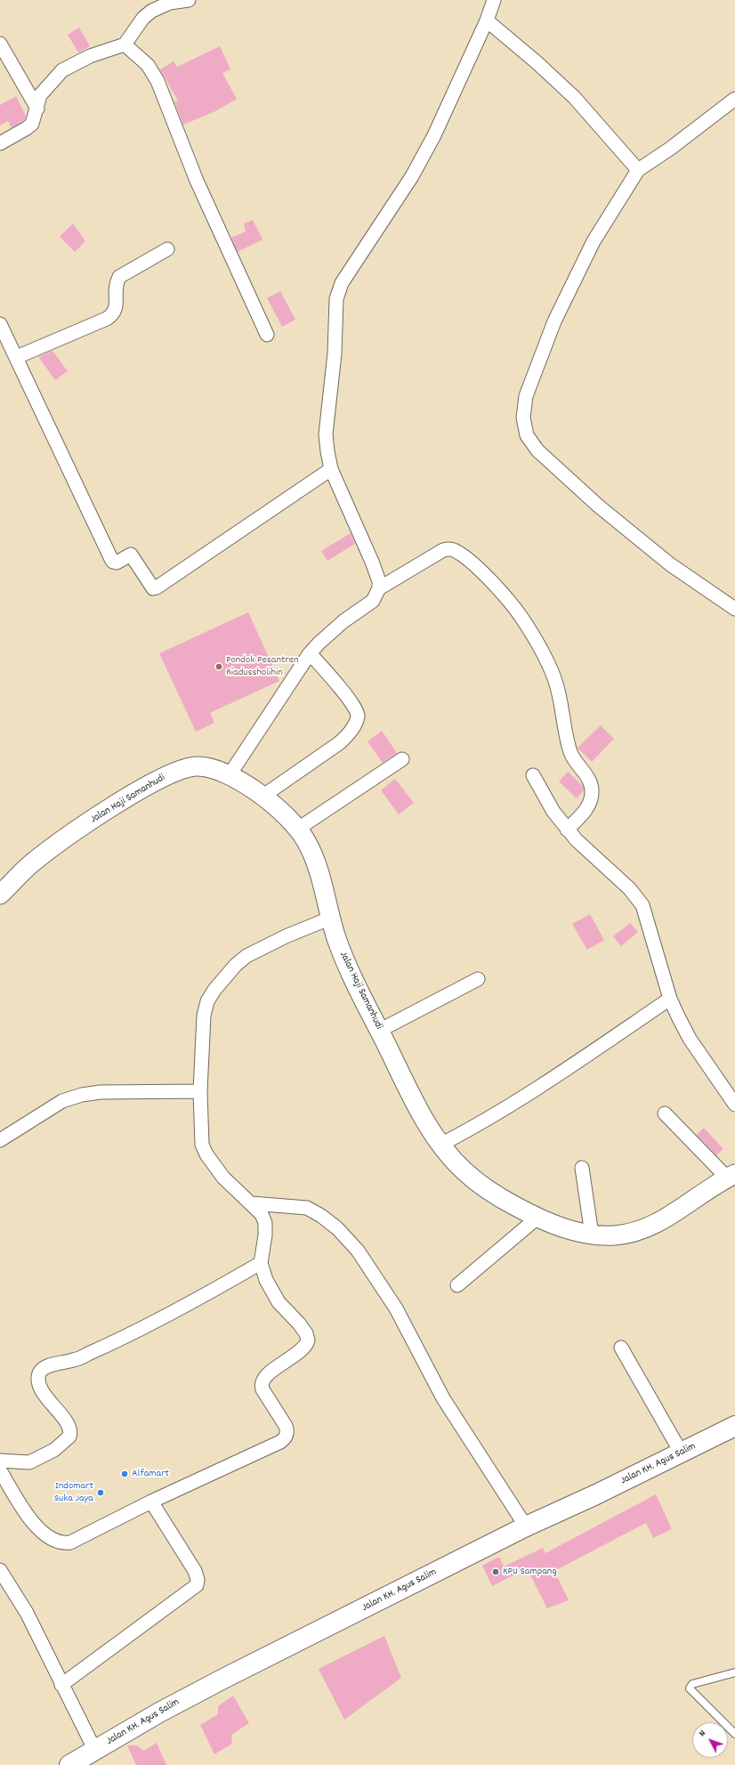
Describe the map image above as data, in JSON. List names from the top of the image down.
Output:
{
  "streets": {
    "highway": ["Jalan KH. Agus Salim"],
    "street": ["Jalan Haji Samanhudi"]
  },
  "places": [
    "Pondok Pesantren Riadussholihin",
    "Alfamart",
    "Indomart Suka Jaya",
    "KPU Sampang"
  ],
  "north": "top left"
}
